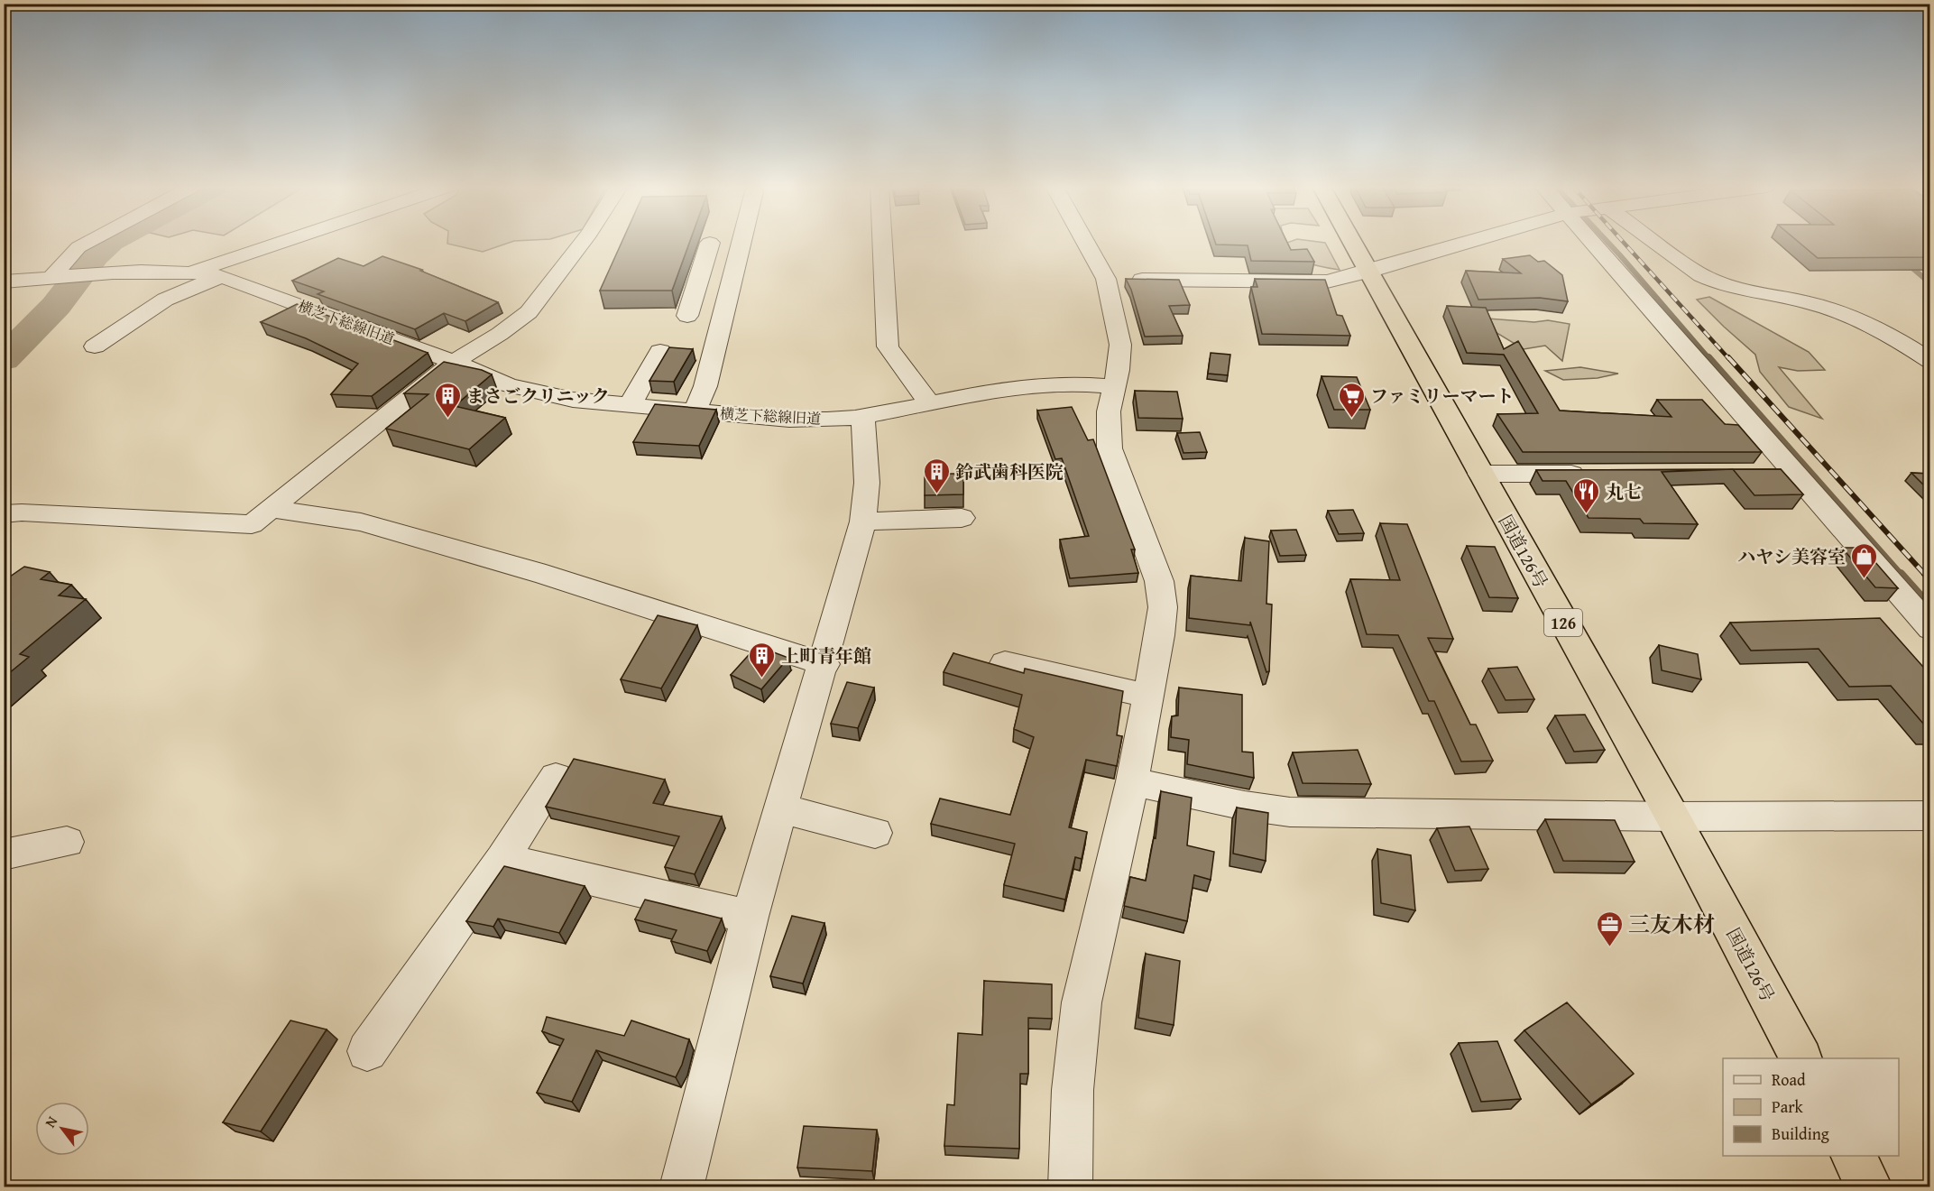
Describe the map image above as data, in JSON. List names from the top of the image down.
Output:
{
  "streets": {
    "highway": ["国道126号", "126"],
    "street": ["横芝下総線旧道"]
  },
  "places": {
    "building": ["まさごクリニック", "鈴武歯科医院", "上町青年館"],
    "supermarket": ["ファミリーマート"],
    "restaurant": ["丸七"],
    "shop": ["ハヤシ美容室"],
    "office": ["三友木材"]
  },
  "legend": ["Road", "Park", "Building"],
  "north": "top left"
}
